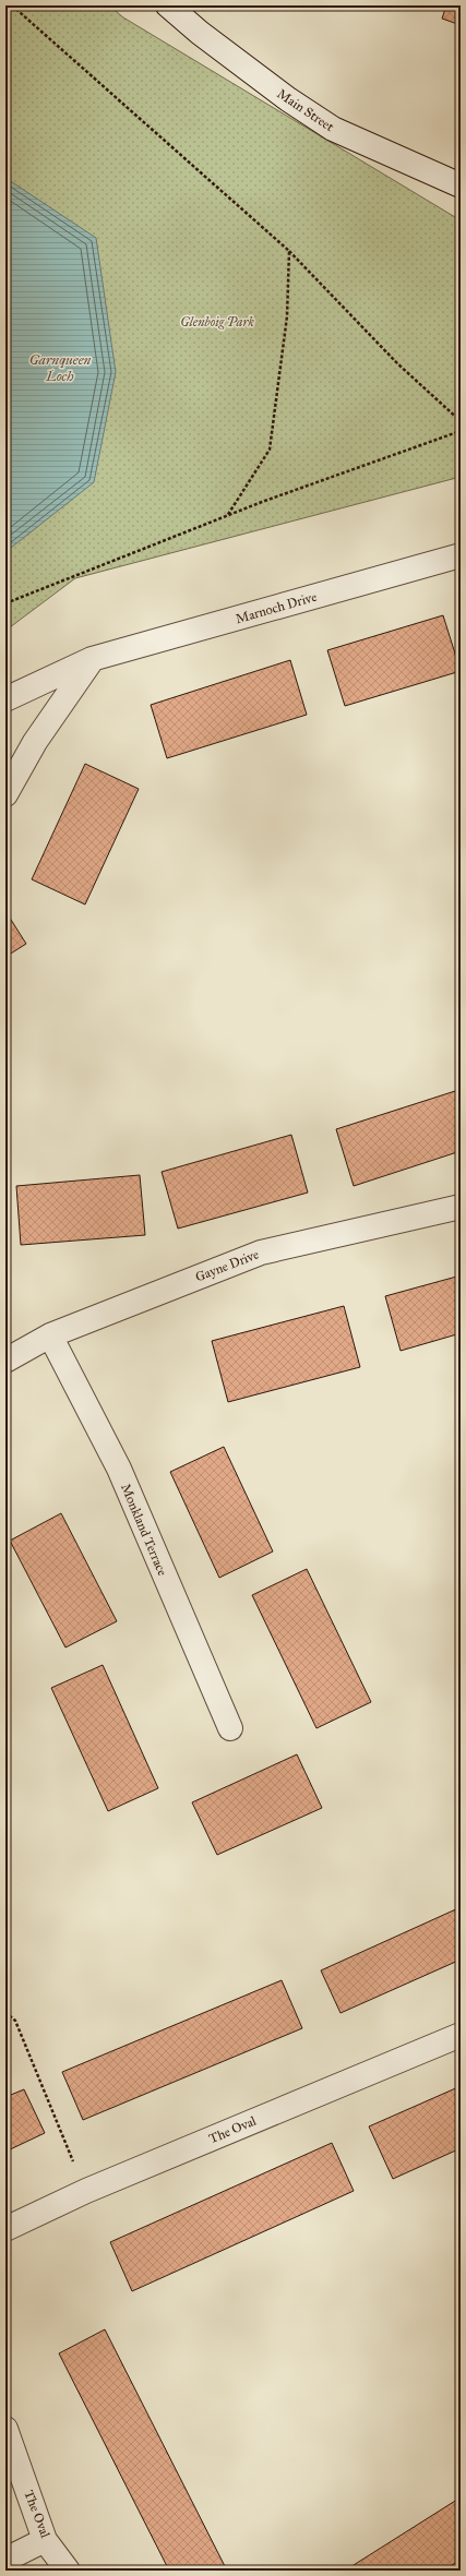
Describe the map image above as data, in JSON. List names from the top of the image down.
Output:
{
  "streets": {
    "street": [
      "Main Street",
      "Marnoch Drive",
      "Gayne Drive",
      "Monkland Terrace",
      "The Oval"
    ]
  },
  "crossings": [
    ["Gayne Drive", "Monkland Terrace"]
  ],
  "water": ["Garnqueen Loch"],
  "parks": ["Glenboig Park"]
}
